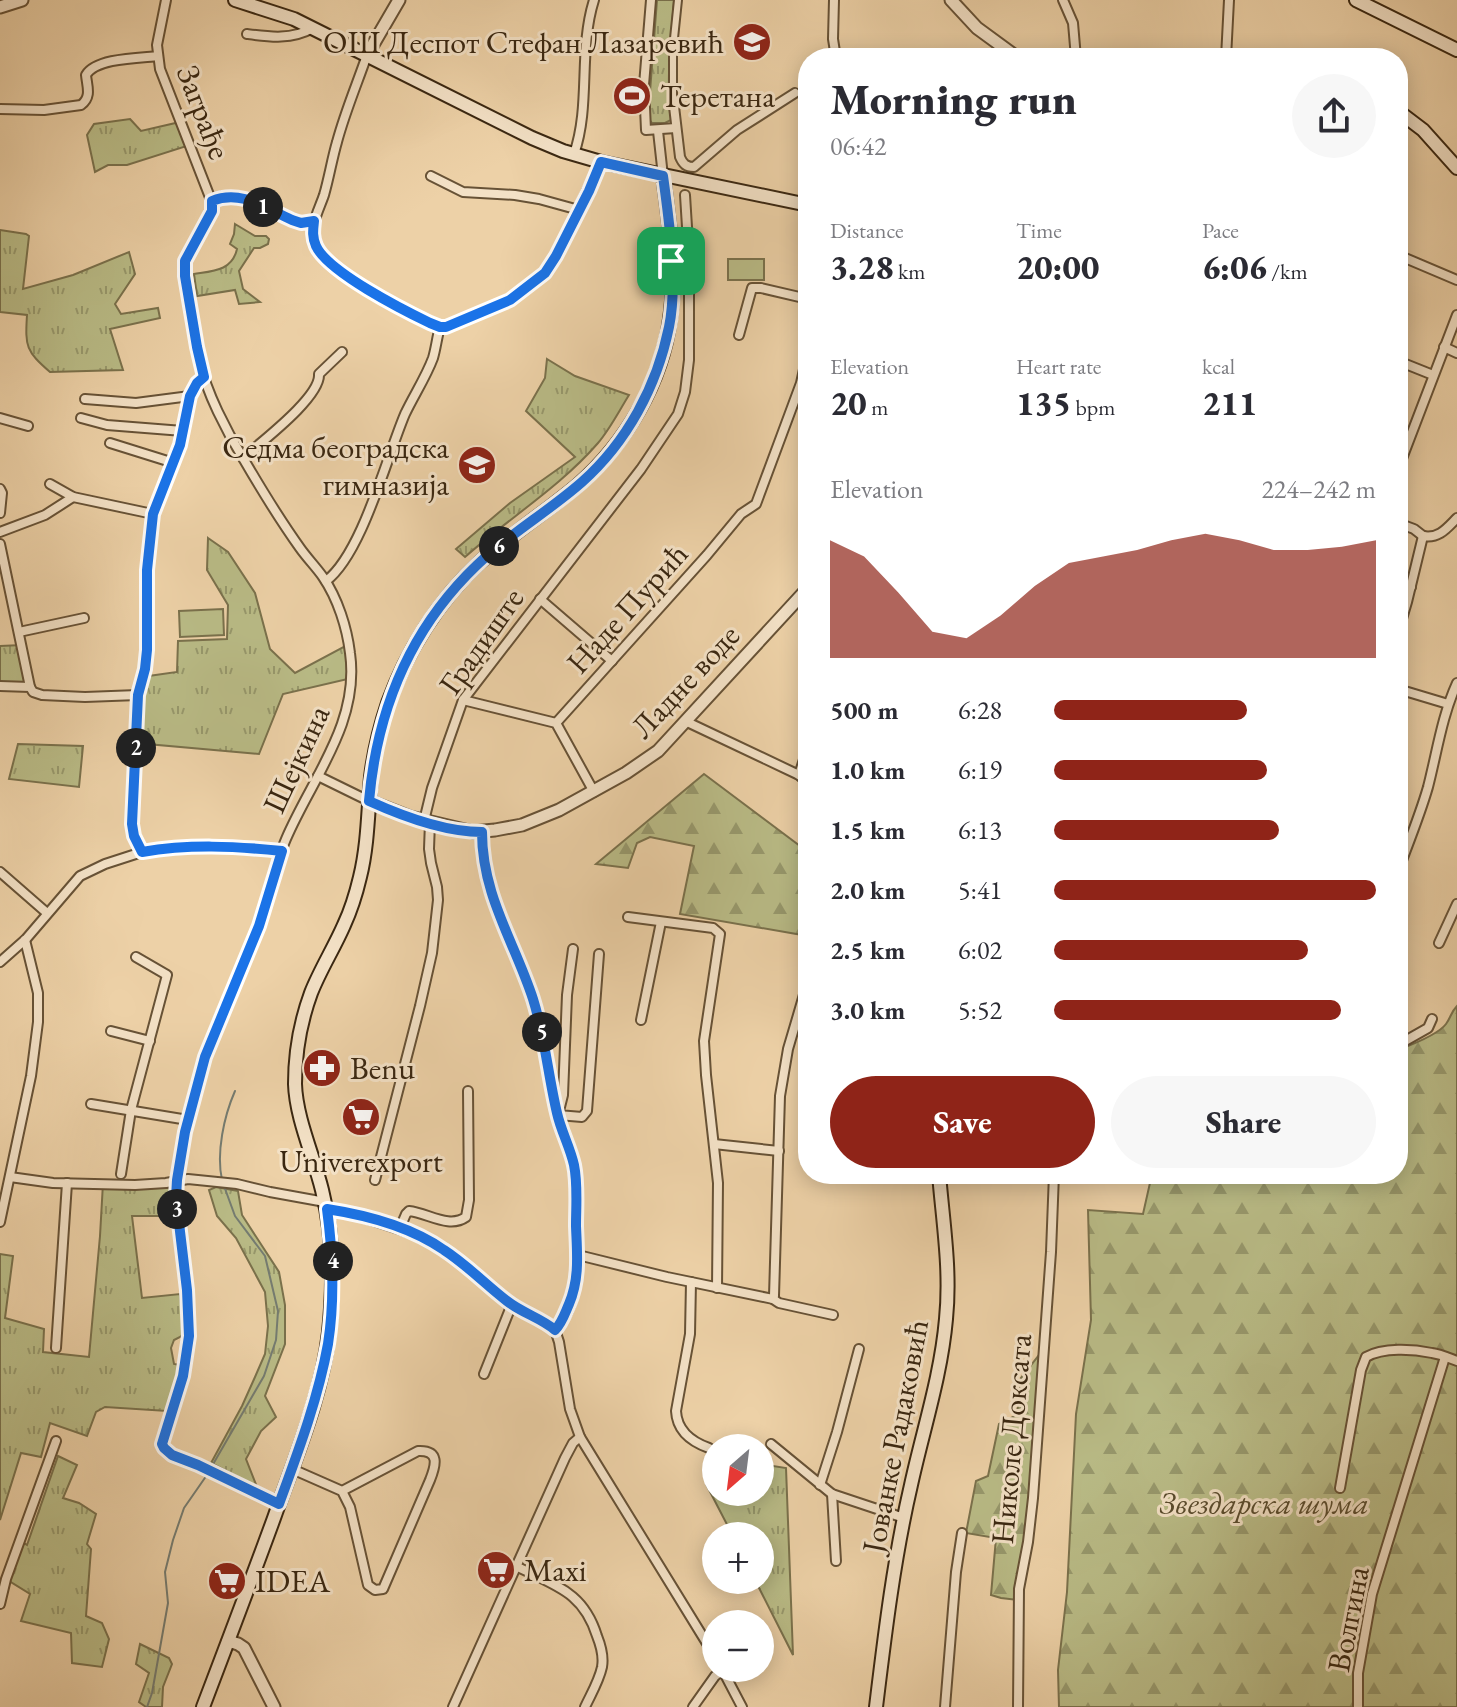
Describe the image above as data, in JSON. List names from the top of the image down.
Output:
{
  "streets": {
    "main road": ["Јованке Радаковић"],
    "street": [
      "Заграђе",
      "Наде Пурић",
      "Градиште",
      "Ладне воде",
      "Шејкина",
      "Николе Доксата",
      "Волгина"
    ]
  },
  "crossings": [
    ["Заграђе", "Шејкина"],
    ["Градиште", "Ладне воде"],
    ["Ладне воде", "Шејкина"]
  ],
  "parks": ["Звездарска шума"],
  "places": {
    "school or university": ["ОШ Деспот Стефан Лазаревић", "Седма београдска гимназија"],
    "sports": ["Теретана"],
    "pharmacy": ["Benu"],
    "supermarket": ["Univerexport", "Maxi", "IDEA"]
  },
  "north": "bottom left",
  "page": {
    "heading": ["Morning run", "06:42"],
    "stats": [
      ["Distance", "3.28 km"],
      ["Time", "20:00"],
      ["Pace", "6:06 /km"],
      ["Elevation", "20 m"],
      ["Heart rate", "135 bpm"],
      ["kcal", "211"]
    ],
    "pins": [
      "1",
      "6",
      "2",
      "5",
      "3",
      "4"
    ],
    "chart": ["Elevation", "224–242 m"],
    "list": [
      {
        "name": "500 m",
        "note": "6:28"
      },
      {
        "name": "1.0 km",
        "note": "6:19"
      },
      {
        "name": "1.5 km",
        "note": "6:13"
      },
      {
        "name": "2.0 km",
        "note": "5:41"
      },
      {
        "name": "2.5 km",
        "note": "6:02"
      },
      {
        "name": "3.0 km",
        "note": "5:52"
      }
    ],
    "buttons": ["Save", "Share"],
    "map_buttons": ["+", "−"]
  }
}
